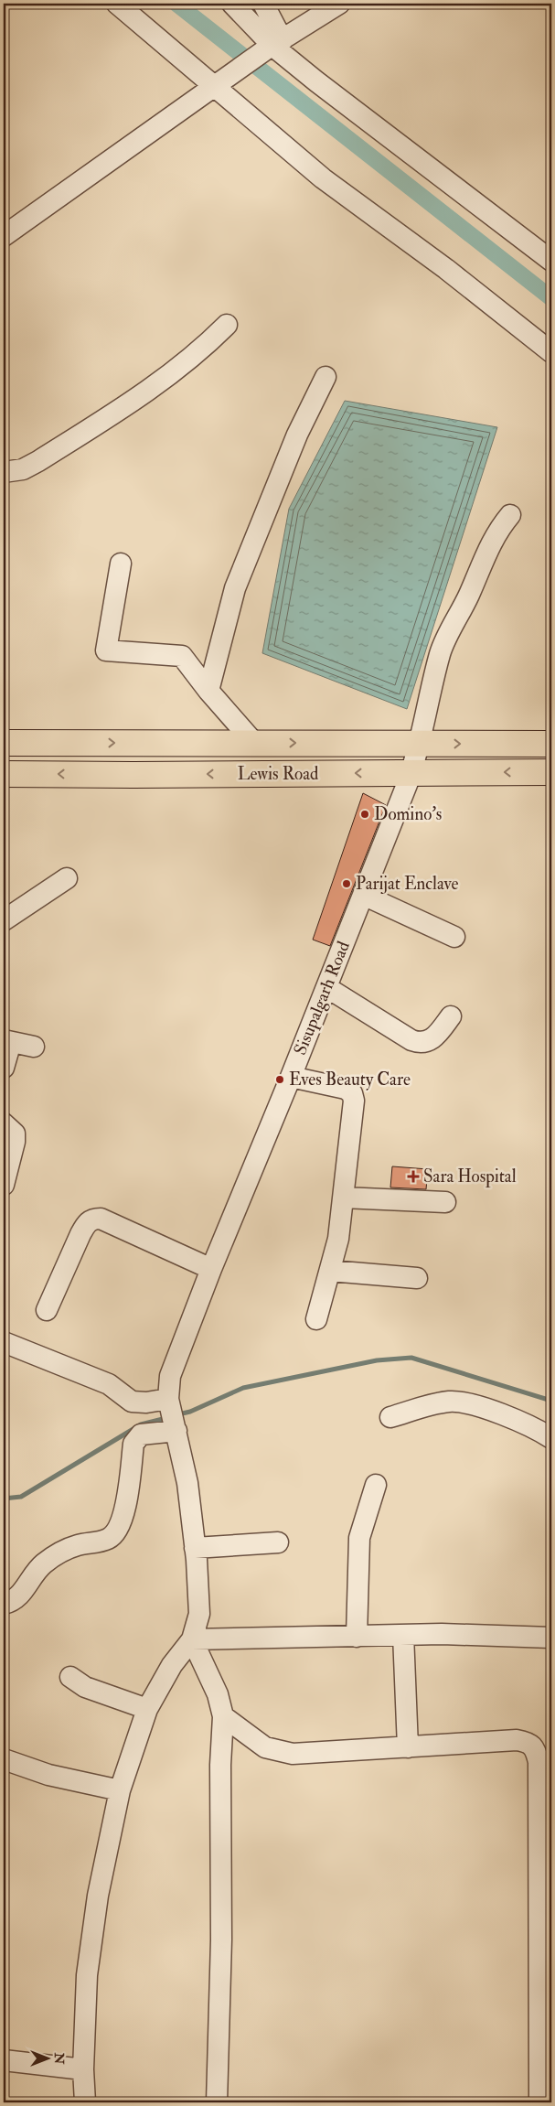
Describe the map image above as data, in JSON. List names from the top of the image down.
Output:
{
  "streets": {
    "main road": ["Lewis Road"],
    "street": ["Sisupalgarh Road"]
  },
  "crossings": [
    ["Lewis Road", "Sisupalgarh Road"]
  ],
  "places": {
    "other": ["Domino's", "Parijat Enclave", "Eves Beauty Care"],
    "health": ["Sara Hospital"]
  },
  "north": "right"
}
